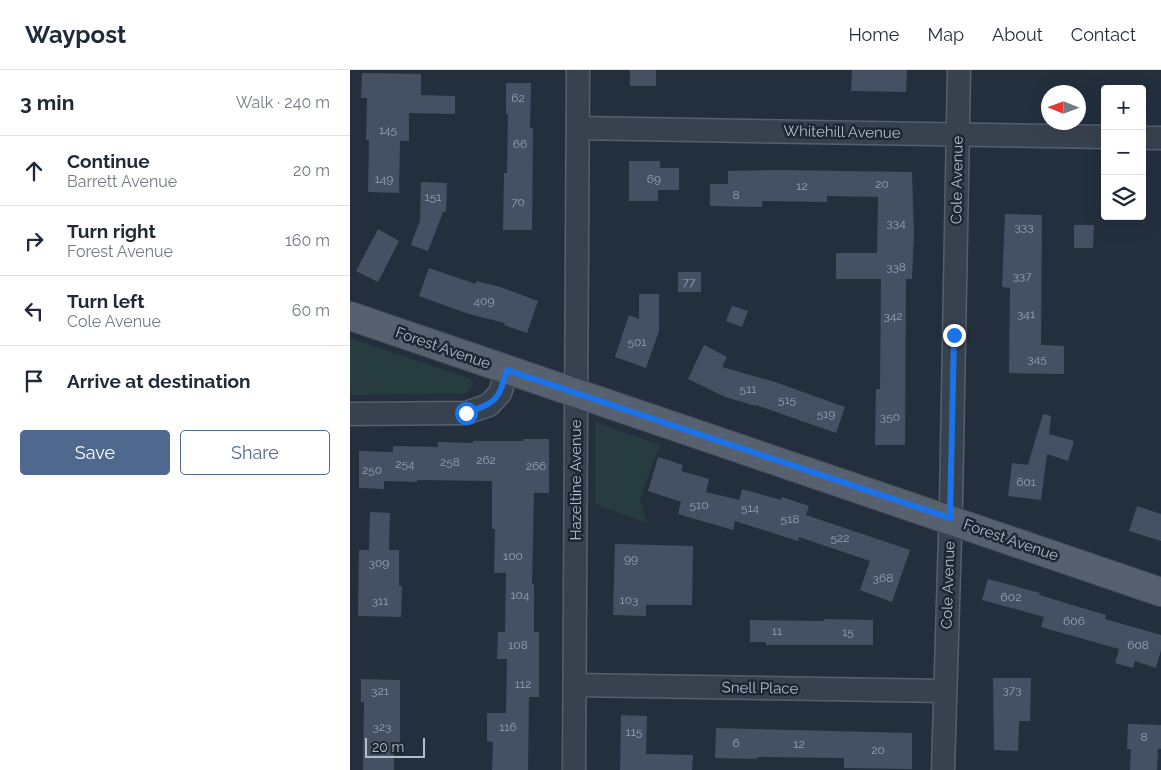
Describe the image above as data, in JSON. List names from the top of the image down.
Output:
{
  "streets": {
    "main road": ["Forest Avenue"],
    "street": [
      "Whitehill Avenue",
      "Cole Avenue",
      "Hazeltine Avenue",
      "Snell Place"
    ]
  },
  "crossings": [
    ["Whitehill Avenue", "Cole Avenue"],
    ["Whitehill Avenue", "Hazeltine Avenue"],
    ["Cole Avenue", "Forest Avenue"],
    ["Cole Avenue", "Snell Place"],
    ["Forest Avenue", "Hazeltine Avenue"],
    ["Hazeltine Avenue", "Snell Place"]
  ],
  "house_numbers": [
    "62",
    "145",
    "66",
    "149",
    "69",
    "20",
    "12",
    "8",
    "151",
    "70",
    "334",
    "333",
    "338",
    "337",
    "77",
    "409",
    "341",
    "342",
    "501",
    "345",
    "511",
    "515",
    "519",
    "350",
    "262",
    "258",
    "254",
    "266",
    "250",
    "601",
    "510",
    "514",
    "518",
    "522",
    "100",
    "99",
    "309",
    "368",
    "104",
    "602",
    "103",
    "311",
    "606",
    "11",
    "15",
    "108",
    "608",
    "112",
    "373",
    "321",
    "323",
    "116",
    "115",
    "8",
    "6",
    "12",
    "20"
  ],
  "scale_bar": "20 m",
  "north": "left",
  "page": {
    "header": "Waypost",
    "nav": [
      "Home",
      "Map",
      "About",
      "Contact"
    ],
    "heading": ["3 min", "Walk · 240 m"],
    "map_buttons": ["+", "−"],
    "list": [
      ["Continue", "Barrett Avenue", "20 m"],
      ["Turn right", "Forest Avenue", "160 m"],
      ["Turn left", "Cole Avenue", "60 m"],
      "Arrive at destination"
    ],
    "buttons": ["Save", "Share"],
    "scale": "20 m"
  }
}
